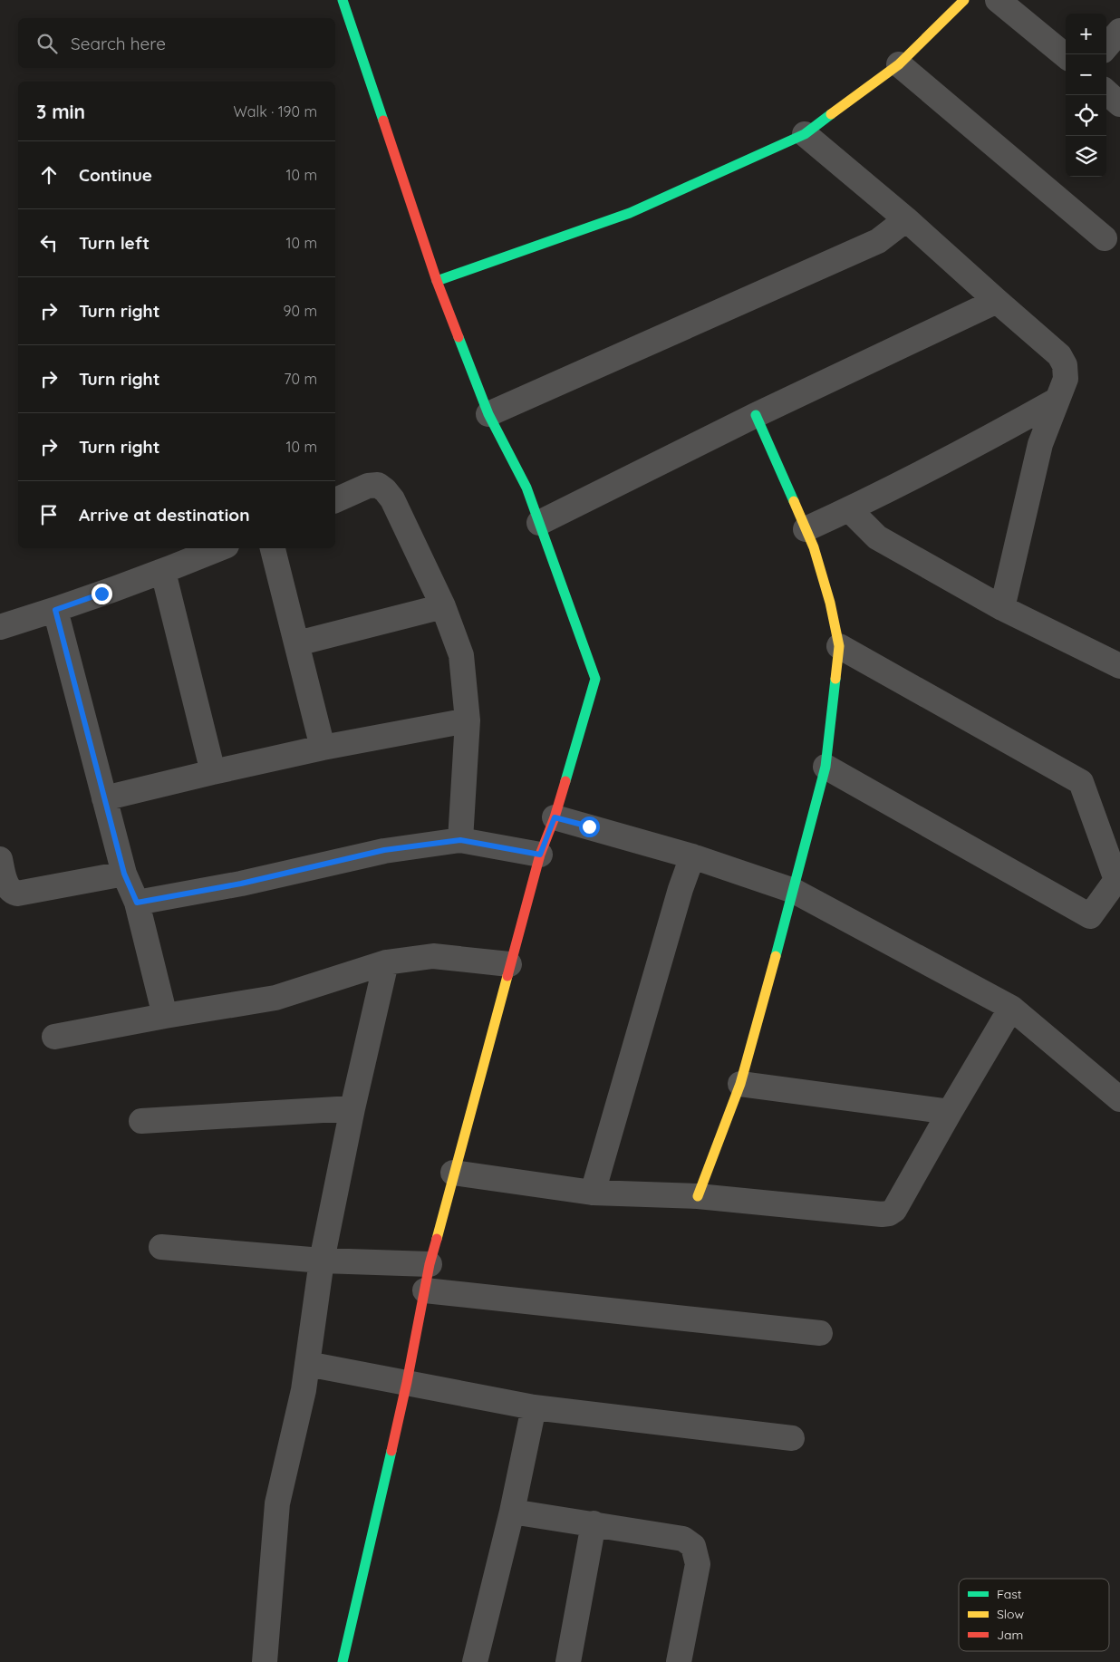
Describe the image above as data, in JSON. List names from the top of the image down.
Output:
{
  "legend": ["Fast", "Slow", "Jam"],
  "page": {
    "map_buttons": ["+", "−"],
    "search": "Search here",
    "heading": ["3 min", "Walk · 190 m"],
    "list": [
      ["Continue", "10 m"],
      ["Turn left", "10 m"],
      ["Turn right", "90 m"],
      ["Turn right", "70 m"],
      ["Turn right", "10 m"],
      "Arrive at destination"
    ]
  }
}
